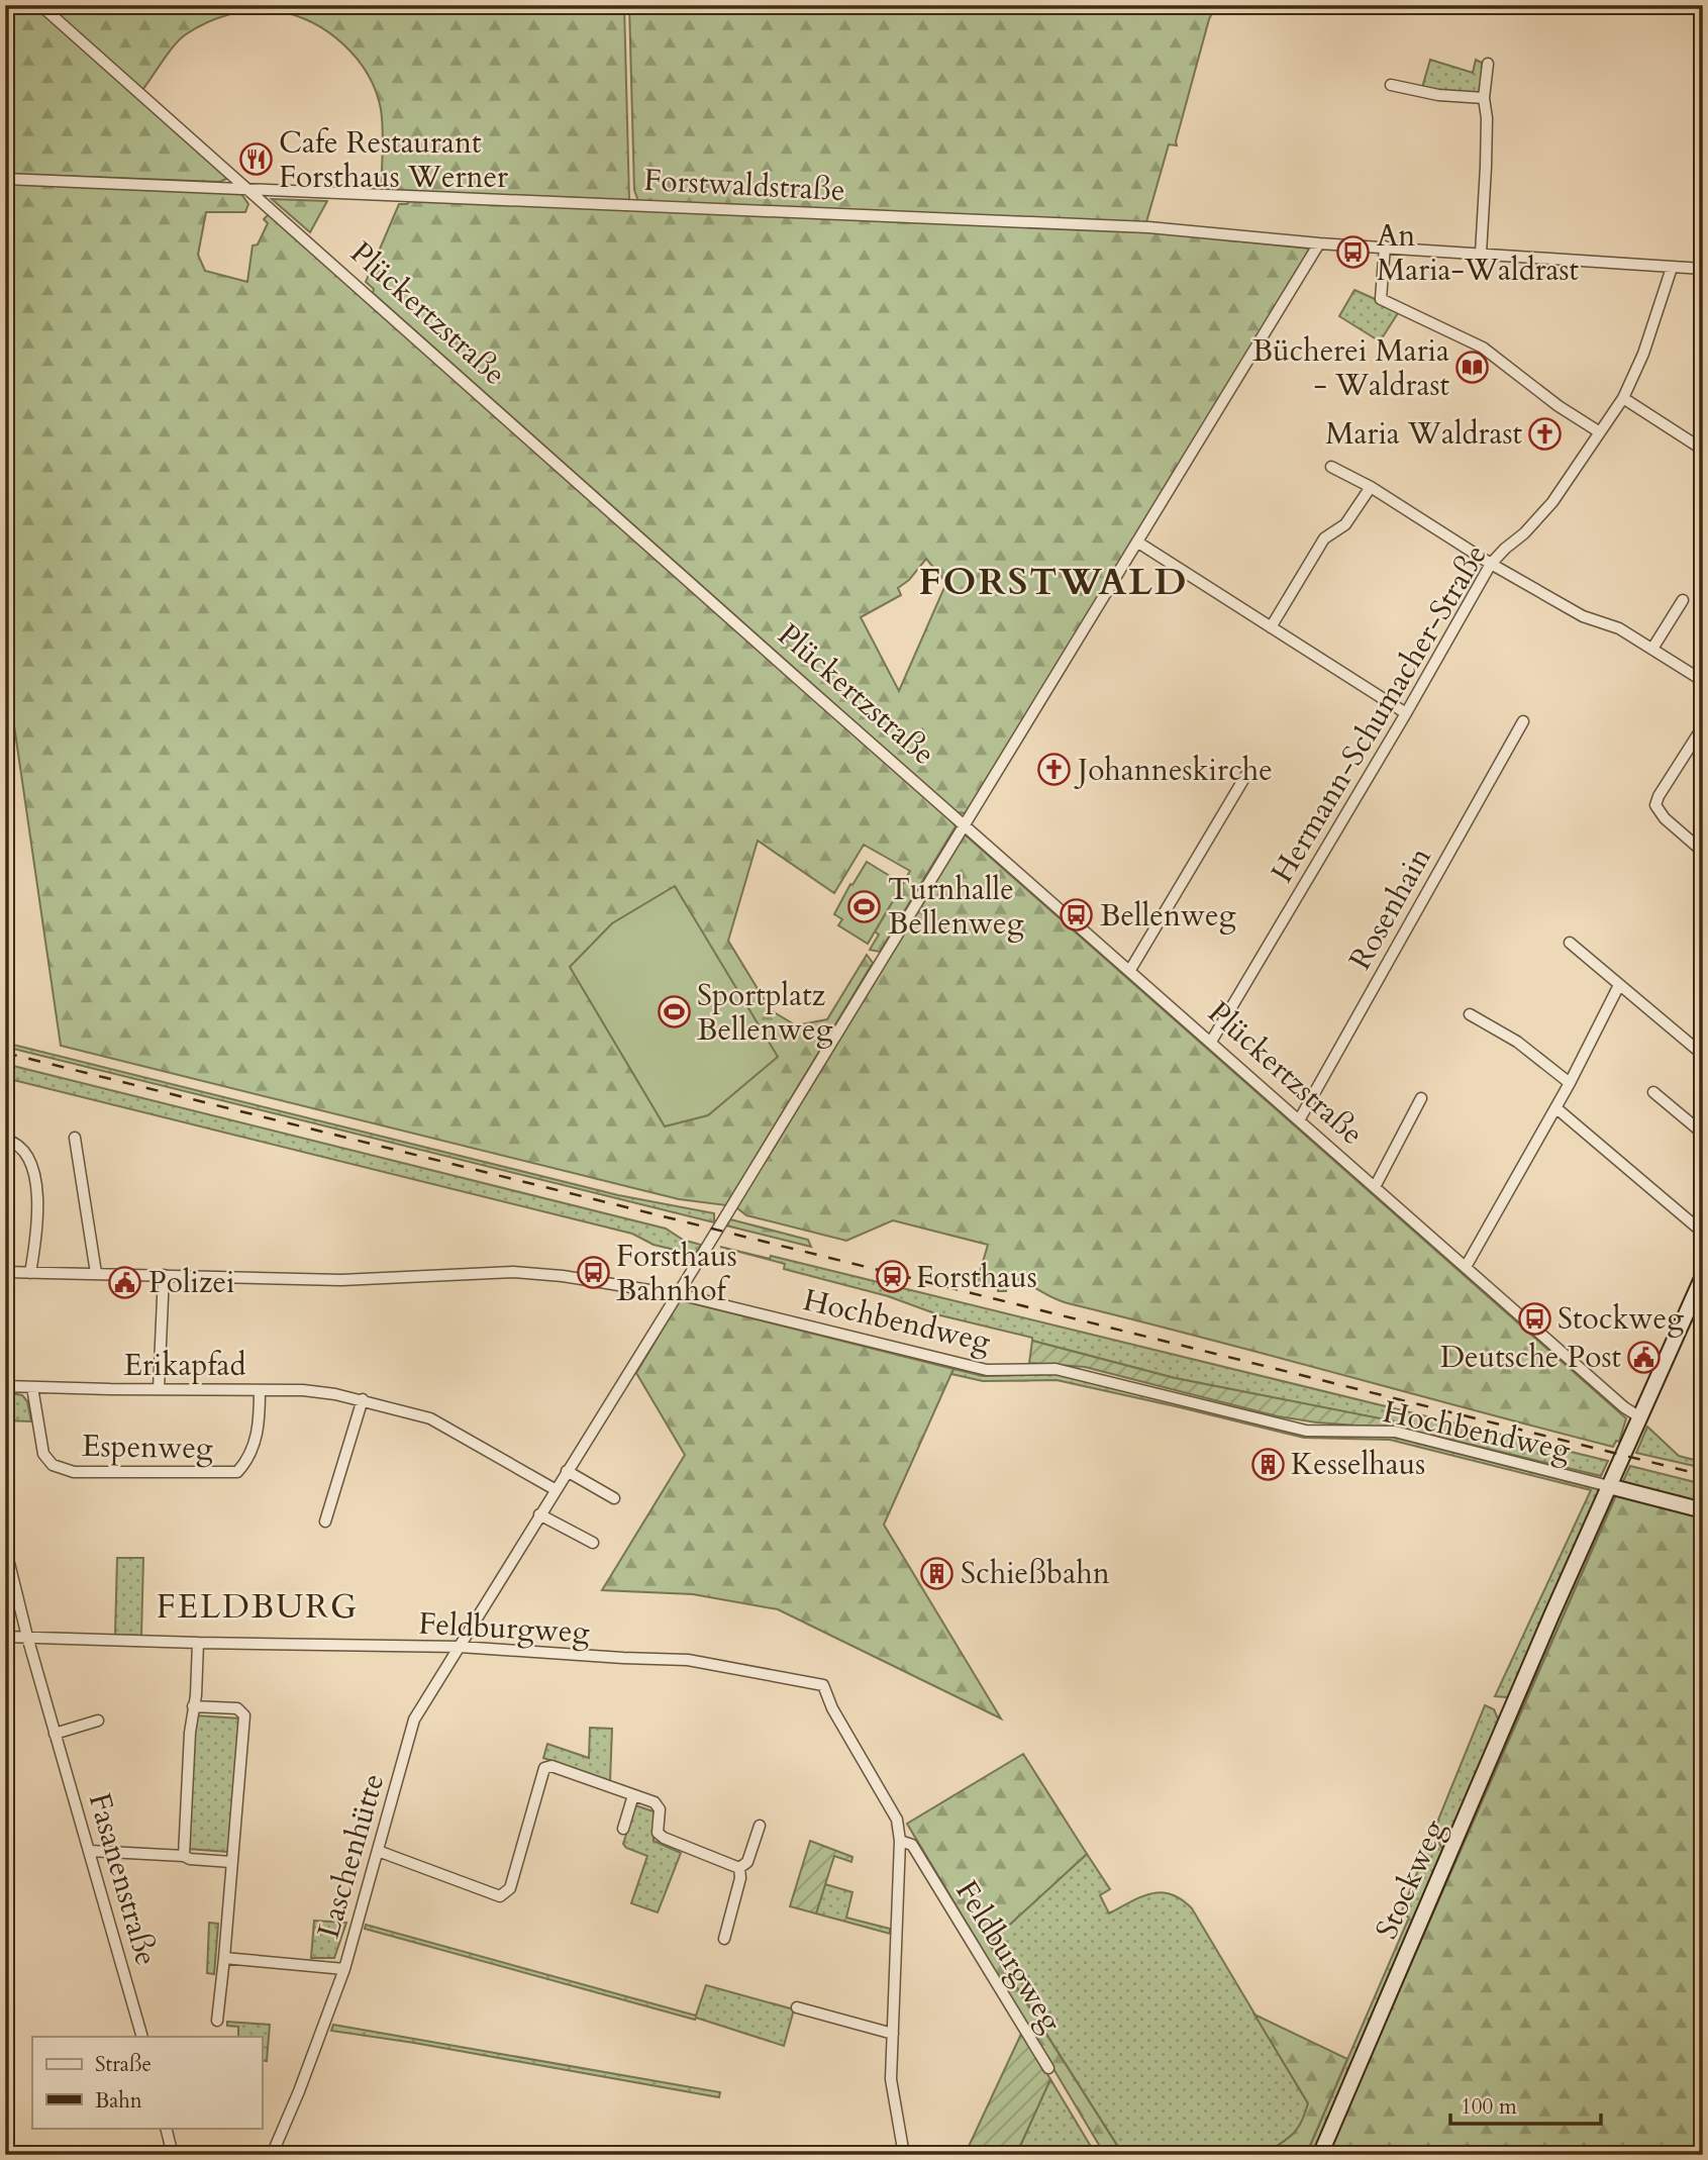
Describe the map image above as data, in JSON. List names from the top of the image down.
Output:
{
  "streets": {
    "street": [
      "Forstwaldstraße",
      "Plückertzstraße",
      "Hermann-Schumacher-Straße",
      "Rosenhain",
      "Hochbendweg",
      "Erikapfad",
      "Espenweg",
      "Feldburgweg",
      "Laschenhütte",
      "Fasanenstraße",
      "Stockweg"
    ]
  },
  "crossings": [
    ["Forstwaldstraße", "Plückertzstraße"],
    ["Forstwaldstraße", "Hermann-Schumacher-Straße"],
    ["Plückertzstraße", "Hermann-Schumacher-Straße"],
    ["Plückertzstraße", "Rosenhain"],
    ["Plückertzstraße", "Stockweg"],
    ["Hochbendweg", "Stockweg"],
    ["Erikapfad", "Espenweg"],
    ["Feldburgweg", "Laschenhütte"],
    ["Feldburgweg", "Fasanenstraße"]
  ],
  "districts": ["FORSTWALD", "FELDBURG"],
  "places": {
    "restaurant": ["Cafe Restaurant Forsthaus Werner"],
    "bus stop": [
      "An Maria-Waldrast",
      "Bellenweg",
      "Forsthaus Bahnhof",
      "Stockweg"
    ],
    "library": ["Bücherei Maria - Waldrast"],
    "church": ["Maria Waldrast", "Johanneskirche"],
    "sports": ["Turnhalle Bellenweg", "Sportplatz Bellenweg"],
    "station": ["Forsthaus"],
    "public building": ["Polizei", "Deutsche Post"],
    "building": ["Kesselhaus", "Schießbahn"]
  },
  "legend": ["Straße", "Bahn"],
  "scale_bar": "100 m"
}
